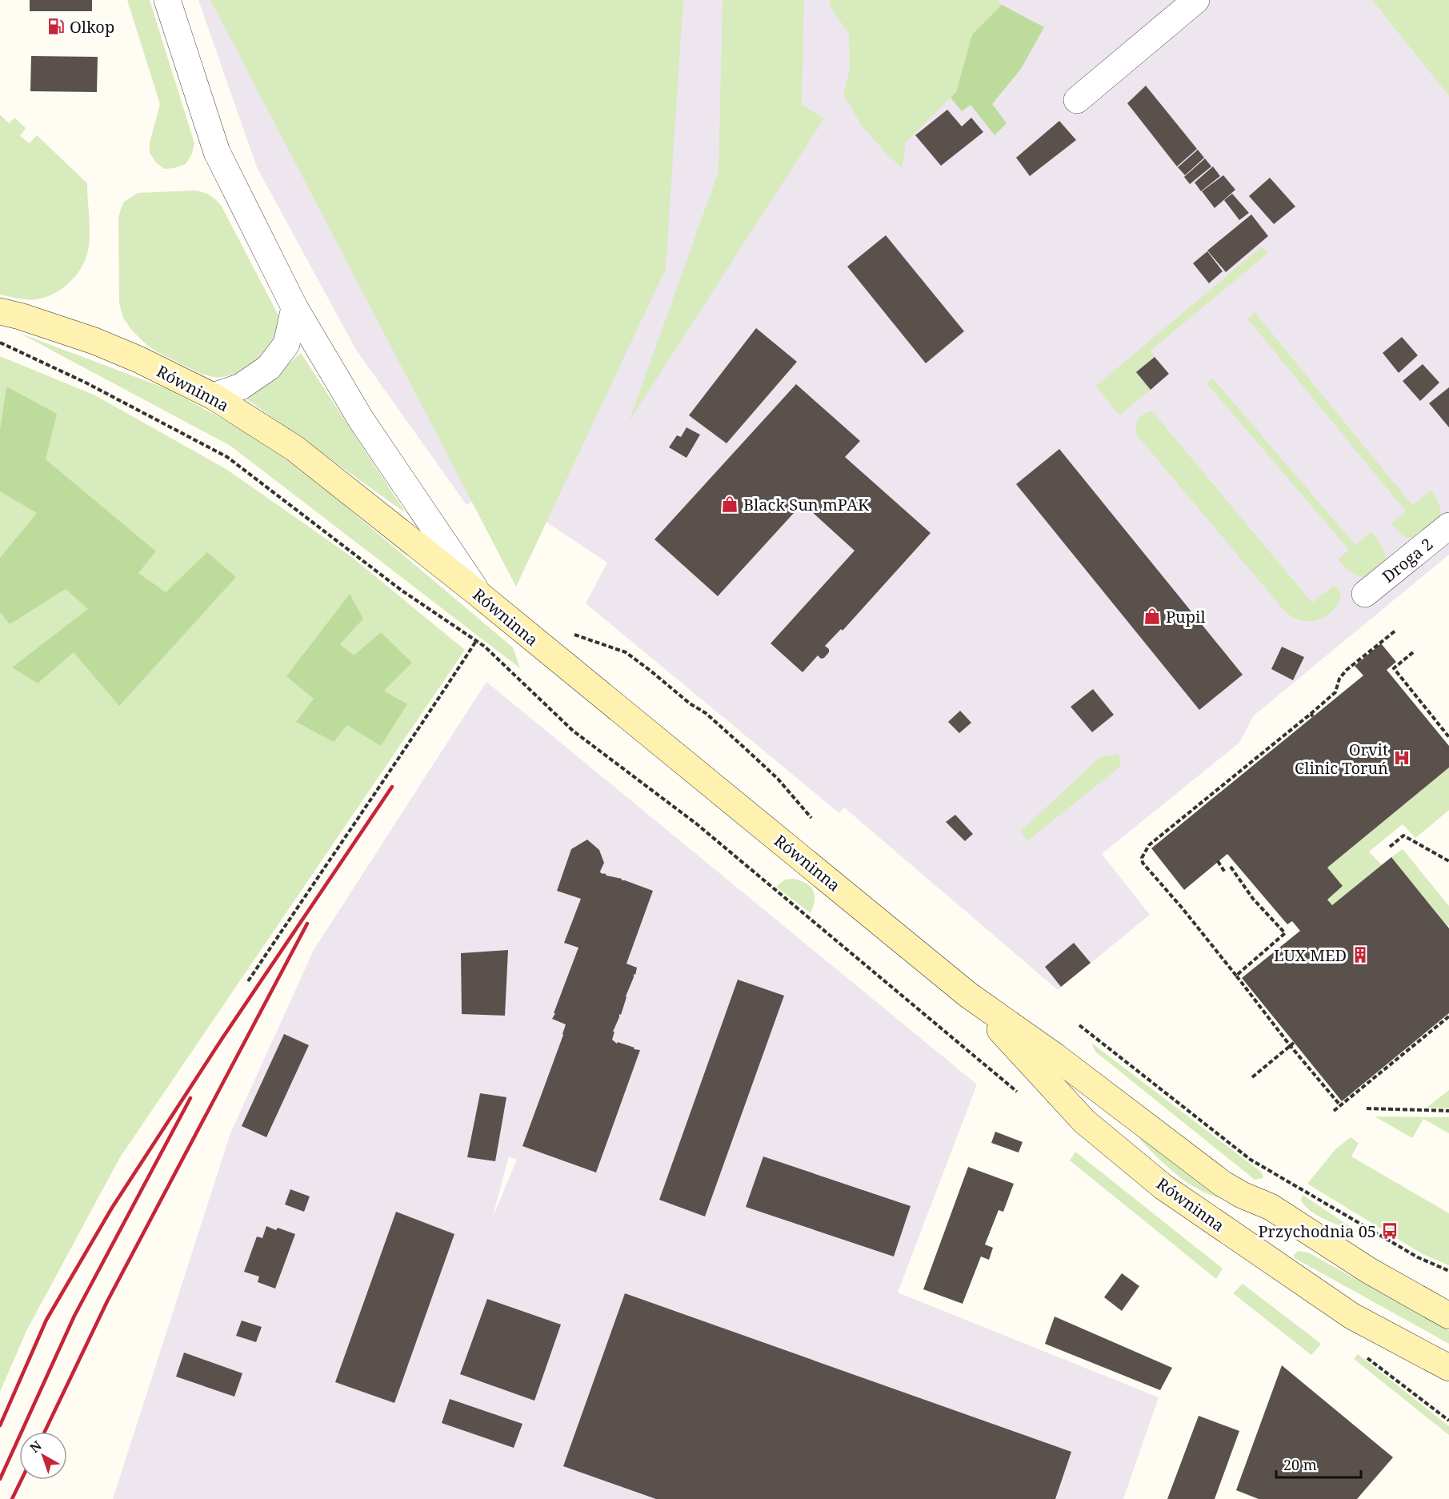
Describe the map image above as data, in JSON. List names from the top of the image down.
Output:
{
  "streets": {
    "street": ["Równinna", "Droga 2"]
  },
  "places": {
    "fuel station": ["Olkop"],
    "shop": ["Black Sun mPAK", "Pupil"],
    "hospital": ["Orvit Clinic Toruń"],
    "building": ["LUX MED"],
    "bus stop": ["Przychodnia 05"]
  },
  "scale_bar": "20 m",
  "north": "top left"
}
